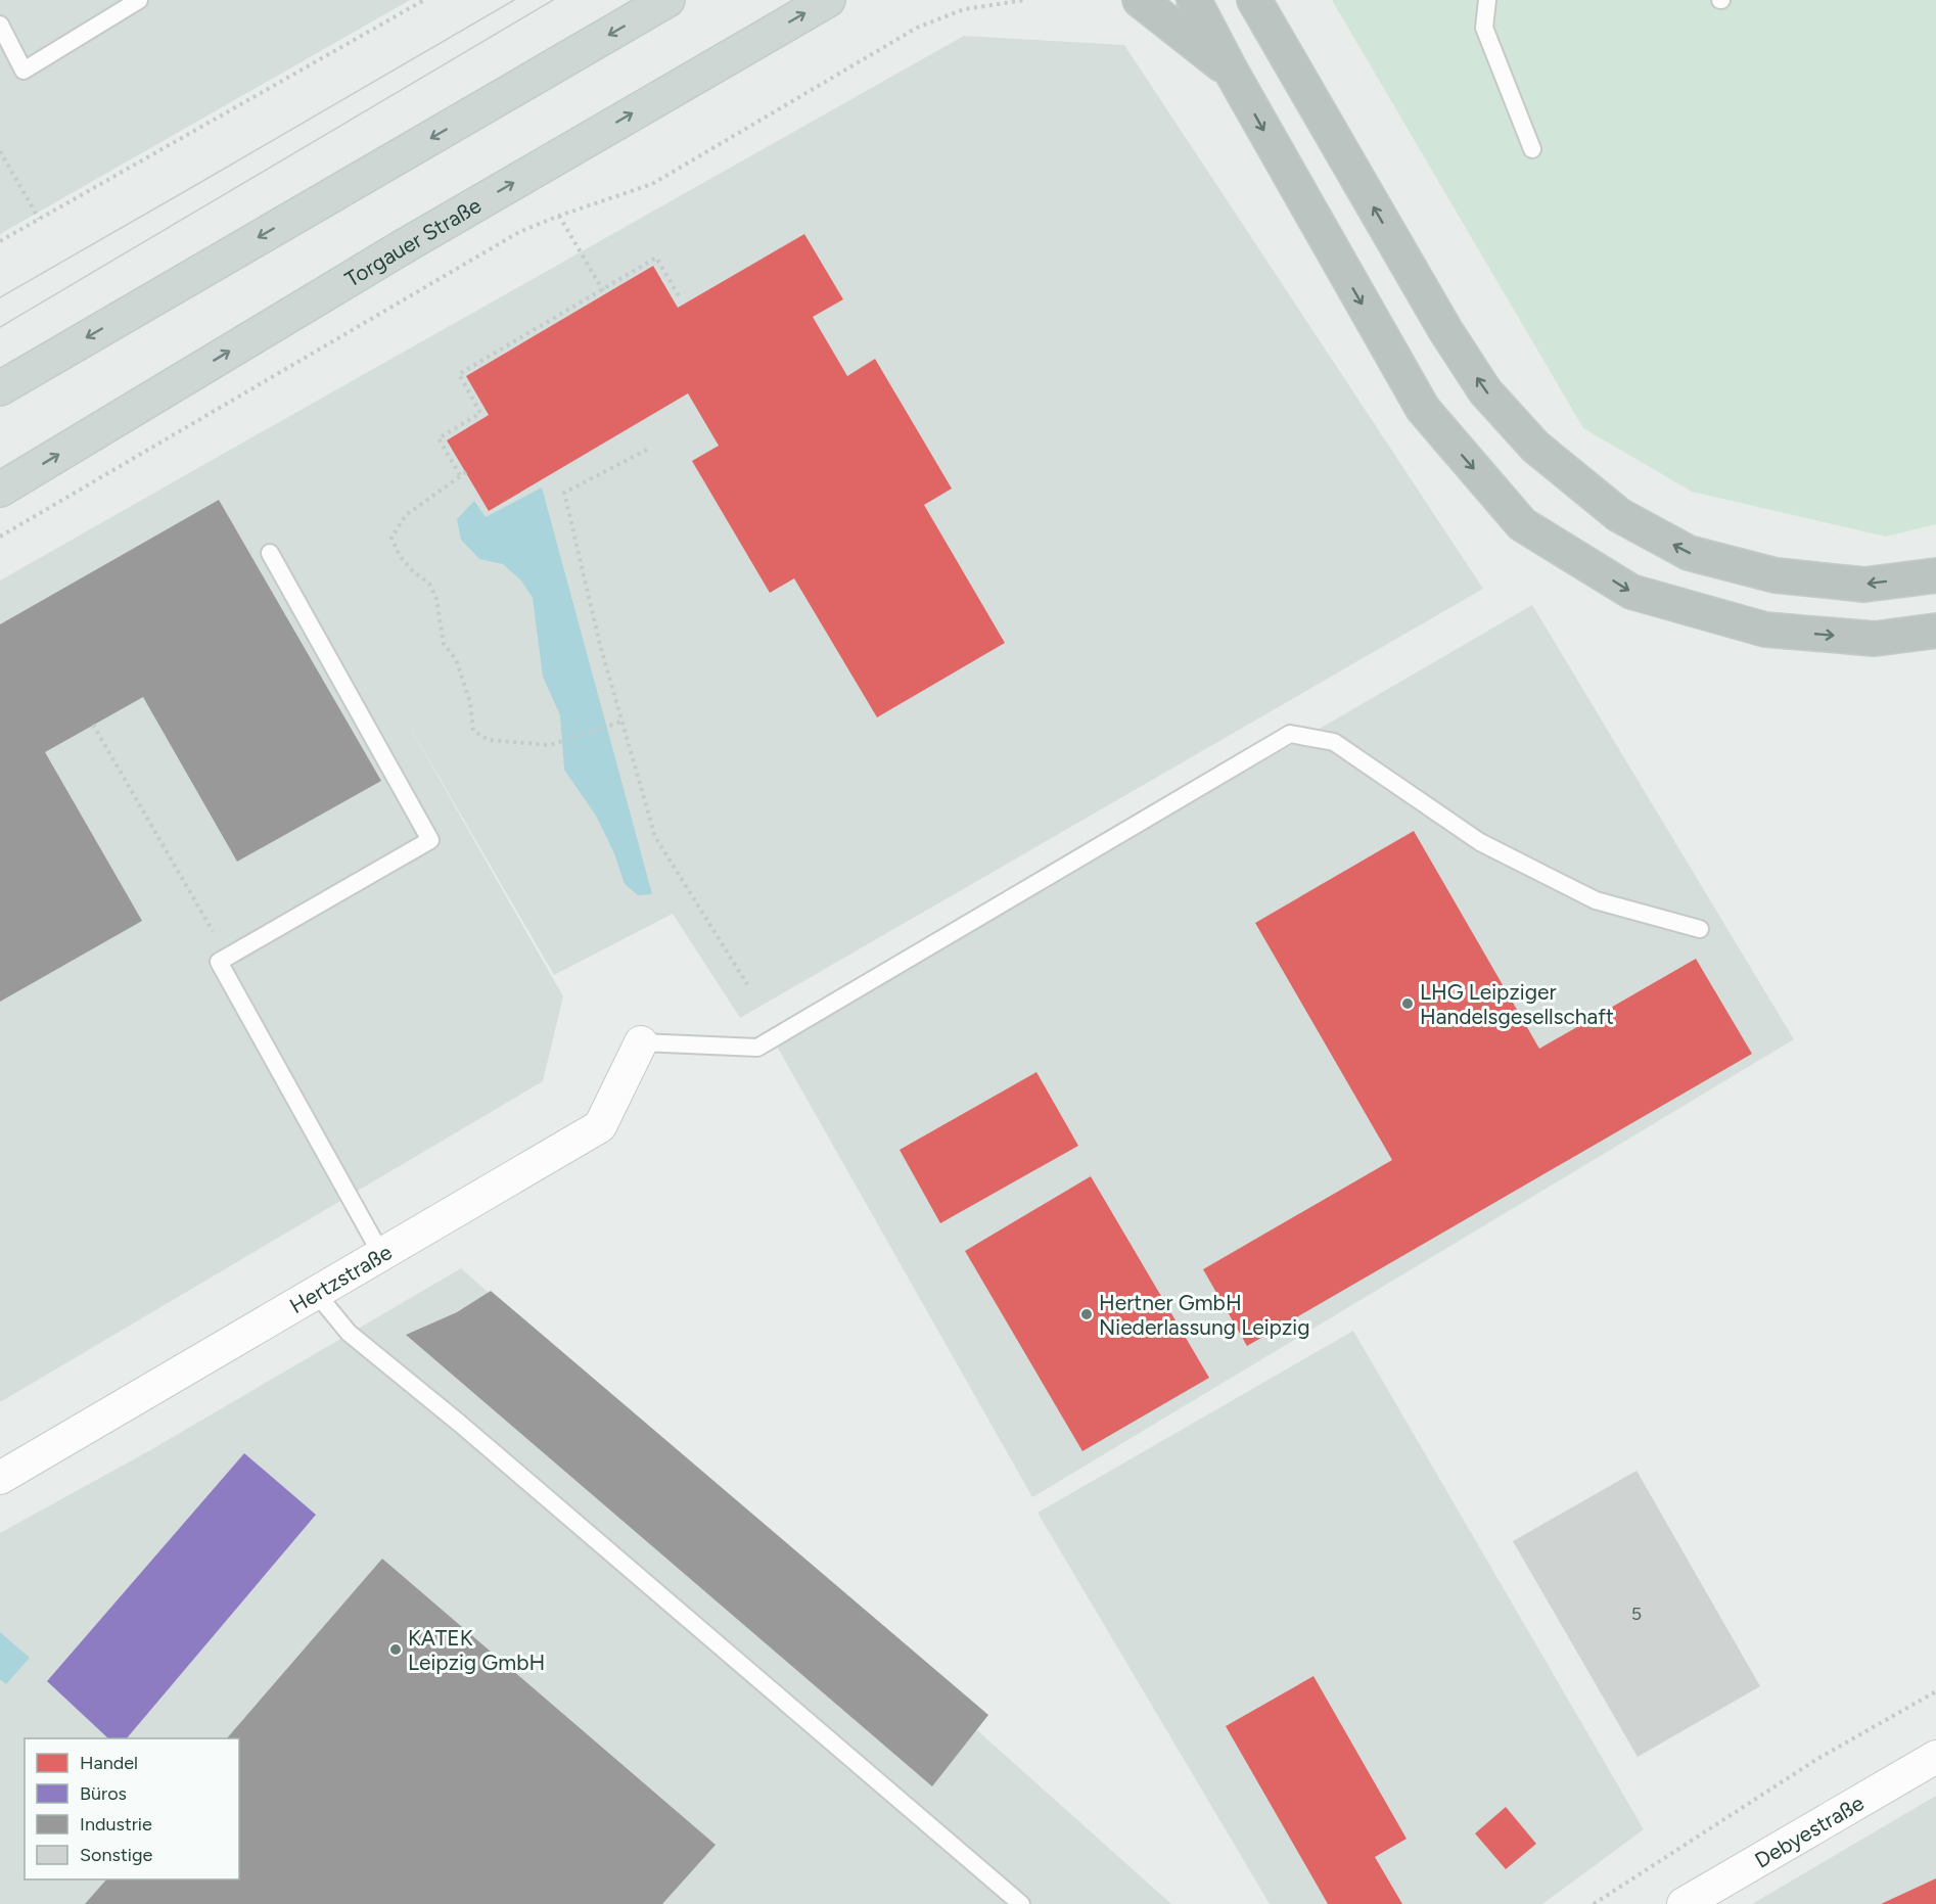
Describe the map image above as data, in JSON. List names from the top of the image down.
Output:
{
  "streets": {
    "main road": ["Torgauer Straße"],
    "street": ["Hertzstraße", "Debyestraße"]
  },
  "places": ["LHG Leipziger Handelsgesellschaft", "Hertner GmbH Niederlassung Leipzig", "KATEK Leipzig GmbH"],
  "house_numbers": ["5"],
  "legend": [
    "Handel",
    "Büros",
    "Industrie",
    "Sonstige"
  ]
}
